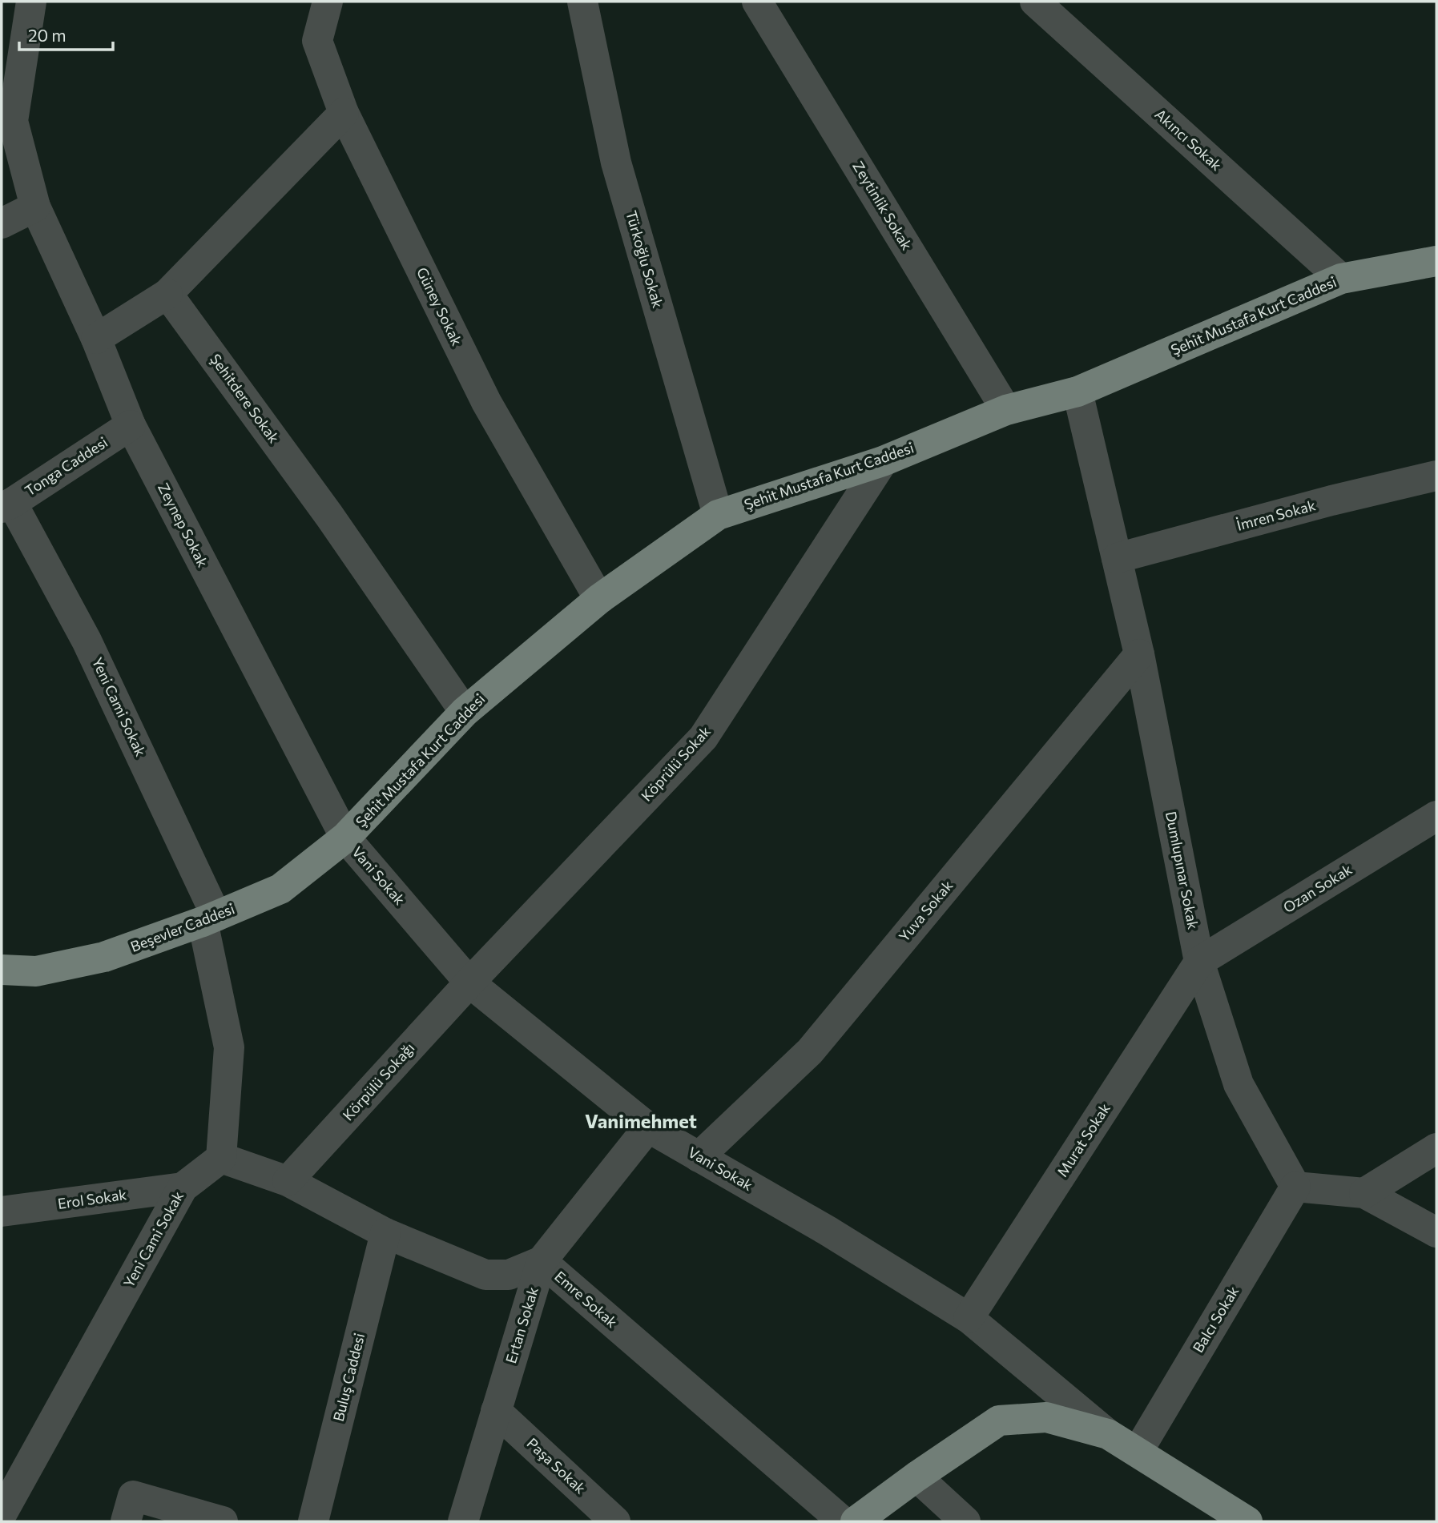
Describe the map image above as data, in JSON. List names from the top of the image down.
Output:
{
  "streets": {
    "main road": ["Şehit Mustafa Kurt Caddesi", "Beşevler Caddesi"],
    "street": [
      "Akıncı Sokak",
      "Zeytinlik Sokak",
      "Türkoğlu Sokak",
      "Güney Sokak",
      "Şehitdere Sokak",
      "Tonga Caddesi",
      "İmren Sokak",
      "Zeynep Sokak",
      "Yeni Cami Sokak",
      "Köprülü Sokak",
      "Dumlupınar Sokak",
      "Vani Sokak",
      "Ozan Sokak",
      "Yuva Sokak",
      "Körpülü Sokağı",
      "Murat Sokak",
      "Erol Sokak",
      "Emre Sokak",
      "Balcı Sokak",
      "Ertan Sokak",
      "Buluş Caddesi",
      "Paşa Sokak"
    ]
  },
  "crossings": [
    ["Akıncı Sokak", "Şehit Mustafa Kurt Caddesi"],
    ["Zeytinlik Sokak", "Şehit Mustafa Kurt Caddesi"],
    ["Türkoğlu Sokak", "Şehit Mustafa Kurt Caddesi"],
    ["Güney Sokak", "Şehit Mustafa Kurt Caddesi"],
    ["Şehit Mustafa Kurt Caddesi", "Şehitdere Sokak"],
    ["Şehit Mustafa Kurt Caddesi", "Zeynep Sokak"],
    ["Şehit Mustafa Kurt Caddesi", "Köprülü Sokak"],
    ["Şehit Mustafa Kurt Caddesi", "Dumlupınar Sokak"],
    ["Şehit Mustafa Kurt Caddesi", "Vani Sokak"],
    ["Şehit Mustafa Kurt Caddesi", "Beşevler Caddesi"],
    ["Tonga Caddesi", "Zeynep Sokak"],
    ["Tonga Caddesi", "Yeni Cami Sokak"],
    ["İmren Sokak", "Dumlupınar Sokak"],
    ["Zeynep Sokak", "Vani Sokak"],
    ["Zeynep Sokak", "Beşevler Caddesi"],
    ["Yeni Cami Sokak", "Beşevler Caddesi"],
    ["Yeni Cami Sokak", "Erol Sokak"],
    ["Yeni Cami Sokak", "Emre Sokak"],
    ["Köprülü Sokak", "Vani Sokak"],
    ["Köprülü Sokak", "Körpülü Sokağı"],
    ["Dumlupınar Sokak", "Ozan Sokak"],
    ["Dumlupınar Sokak", "Yuva Sokak"],
    ["Dumlupınar Sokak", "Murat Sokak"],
    ["Dumlupınar Sokak", "Balcı Sokak"],
    ["Vani Sokak", "Yuva Sokak"],
    ["Vani Sokak", "Beşevler Caddesi"],
    ["Vani Sokak", "Körpülü Sokağı"],
    ["Vani Sokak", "Murat Sokak"],
    ["Vani Sokak", "Ertan Sokak"],
    ["Ozan Sokak", "Murat Sokak"],
    ["Körpülü Sokağı", "Emre Sokak"],
    ["Emre Sokak", "Ertan Sokak"],
    ["Emre Sokak", "Buluş Caddesi"],
    ["Ertan Sokak", "Paşa Sokak"]
  ],
  "districts": ["Vanimehmet"],
  "scale_bar": "20 m"
}
